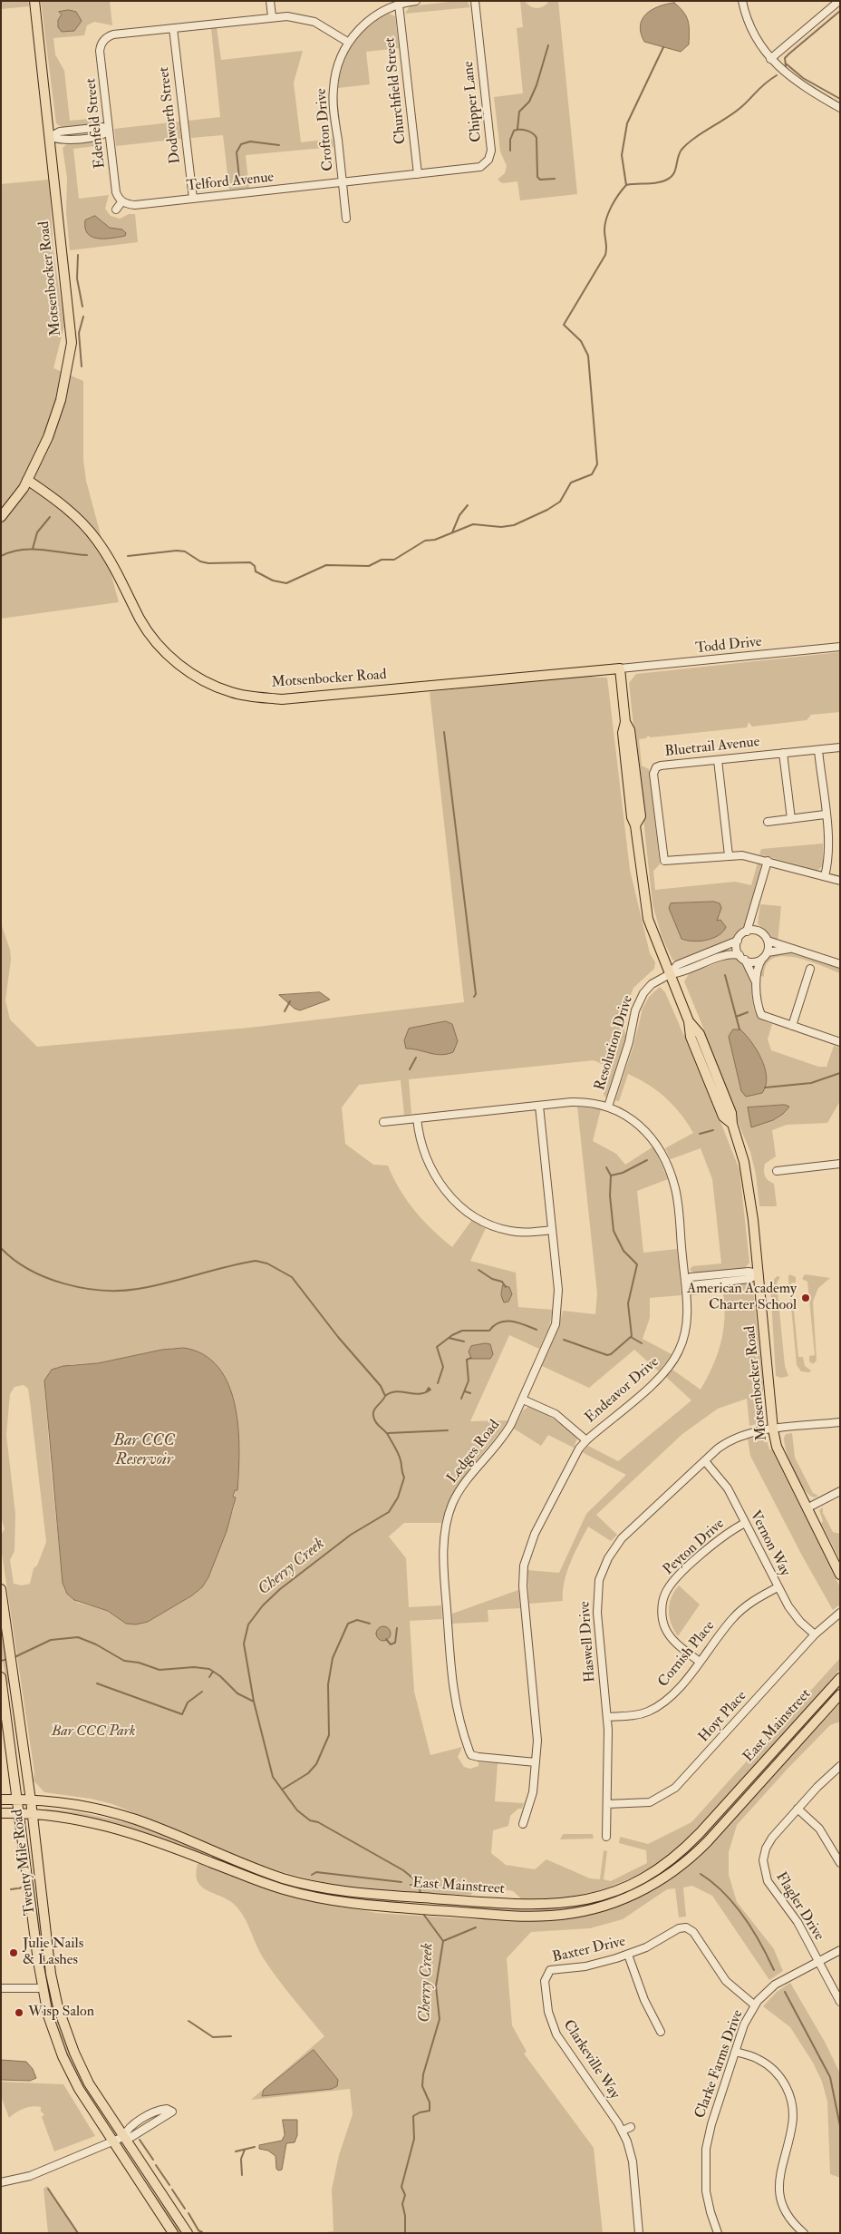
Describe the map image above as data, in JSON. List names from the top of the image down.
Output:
{
  "streets": {
    "main road": ["Motsenbocker Road", "East Mainstreet", "Twenty Mile Road"],
    "street": [
      "Churchfield Street",
      "Chipper Lane",
      "Dodworth Street",
      "Edenfeld Street",
      "Crofton Drive",
      "Telford Avenue",
      "Todd Drive",
      "Bluetrail Avenue",
      "Resolution Drive",
      "Endeavor Drive",
      "Ledges Road",
      "Vernon Way",
      "Peyton Drive",
      "Haswell Drive",
      "Cornish Place",
      "Hoyt Place",
      "Flagler Drive",
      "Baxter Drive",
      "Clarkeville Way",
      "Clarke Farms Drive"
    ]
  },
  "crossings": [
    ["Churchfield Street", "Chipper Lane"],
    ["Churchfield Street", "Crofton Drive"],
    ["Chipper Lane", "Crofton Drive"],
    ["Chipper Lane", "Telford Avenue"],
    ["Dodworth Street", "Telford Avenue"],
    ["Edenfeld Street", "Telford Avenue"],
    ["Crofton Drive", "Telford Avenue"],
    ["Motsenbocker Road", "Todd Drive"],
    ["Motsenbocker Road", "Resolution Drive"],
    ["Motsenbocker Road", "Haswell Drive"],
    ["Resolution Drive", "Endeavor Drive"],
    ["Endeavor Drive", "Ledges Road"],
    ["Vernon Way", "Peyton Drive"],
    ["Vernon Way", "Haswell Drive"],
    ["Vernon Way", "Cornish Place"],
    ["Vernon Way", "Hoyt Place"],
    ["Peyton Drive", "Cornish Place"],
    ["Haswell Drive", "Cornish Place"],
    ["Haswell Drive", "Hoyt Place"],
    ["East Mainstreet", "Twenty Mile Road"],
    ["Flagler Drive", "Clarke Farms Drive"],
    ["Baxter Drive", "Clarkeville Way"],
    ["Baxter Drive", "Clarke Farms Drive"]
  ],
  "water": ["Bar CCC Reservoir", "Cherry Creek"],
  "parks": ["Bar CCC Park"],
  "places": ["American Academy Charter School", "Julie Nails & Lashes", "Wisp Salon"]
}
